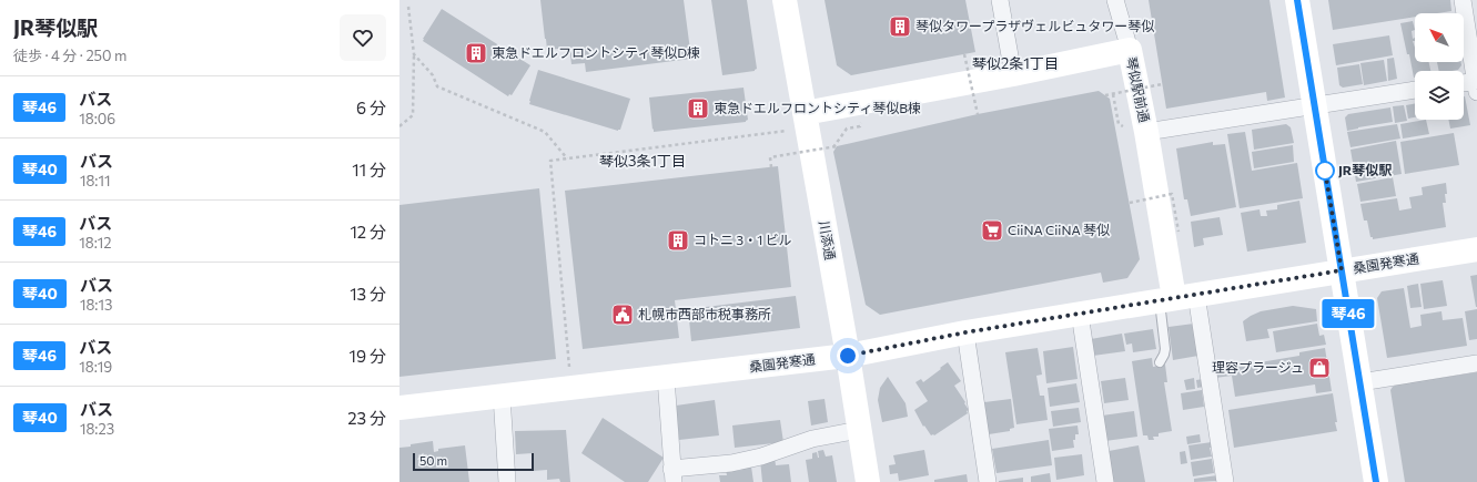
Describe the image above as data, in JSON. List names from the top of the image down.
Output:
{
  "streets": {
    "street": ["琴似駅前通", "川添通", "桑園発寒通"]
  },
  "crossings": [
    ["琴似駅前通", "川添通"],
    ["琴似駅前通", "桑園発寒通"],
    ["川添通", "桑園発寒通"]
  ],
  "districts": ["琴似2条1丁目", "琴似3条1丁目"],
  "places": {
    "building": [
      "琴似タワープラザヴェルビュタワー琴似",
      "東急ドエルフロントシティ琴似D棟",
      "東急ドエルフロントシティ琴似B棟",
      "コトニ 3・1 ビル"
    ],
    "other": ["JR琴似駅"],
    "supermarket": ["CiiNA CiiNA 琴似"],
    "public building": ["札幌市西部市税事務所"],
    "shop": ["理容プラージュ"]
  },
  "lines": ["bus line 琴46"],
  "scale_bar": "50 m",
  "north": "top left",
  "page": {
    "heading": ["JR琴似駅", "徒歩 · 4 分 · 250 m"],
    "on_map": "琴46",
    "list": [
      {
        "mark": "琴46",
        "name": "バス",
        "note": "18:06",
        "value": "6 分"
      },
      {
        "mark": "琴40",
        "name": "バス",
        "note": "18:11",
        "value": "11 分"
      },
      {
        "mark": "琴46",
        "name": "バス",
        "note": "18:12",
        "value": "12 分"
      },
      {
        "mark": "琴40",
        "name": "バス",
        "note": "18:13",
        "value": "13 分"
      },
      {
        "mark": "琴46",
        "name": "バス",
        "note": "18:19",
        "value": "19 分"
      },
      {
        "mark": "琴40",
        "name": "バス",
        "note": "18:23",
        "value": "23 分"
      }
    ],
    "scale": "50 m"
  }
}
